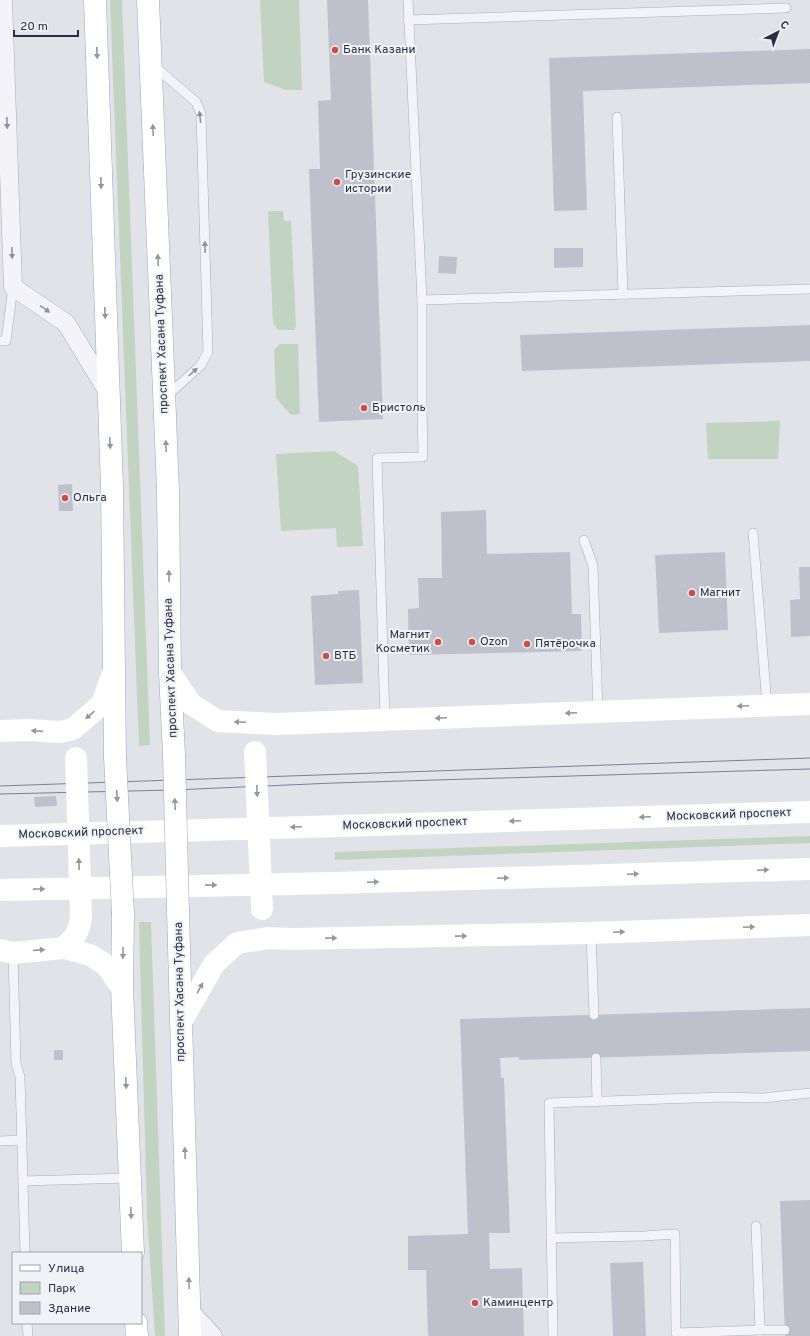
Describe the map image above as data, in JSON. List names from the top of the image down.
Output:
{
  "streets": {
    "main road": ["проспект Хасана Туфана", "Московский проспект"]
  },
  "places": [
    "Банк Казани",
    "Грузинские истории",
    "Бристоль",
    "Ольга",
    "Магнит",
    "Магнит Косметик",
    "Ozon",
    "Пятёрочка",
    "ВТБ",
    "Каминцентр"
  ],
  "legend": ["Улица", "Парк", "Здание"],
  "scale_bar": "20 m",
  "north": "top right"
}
